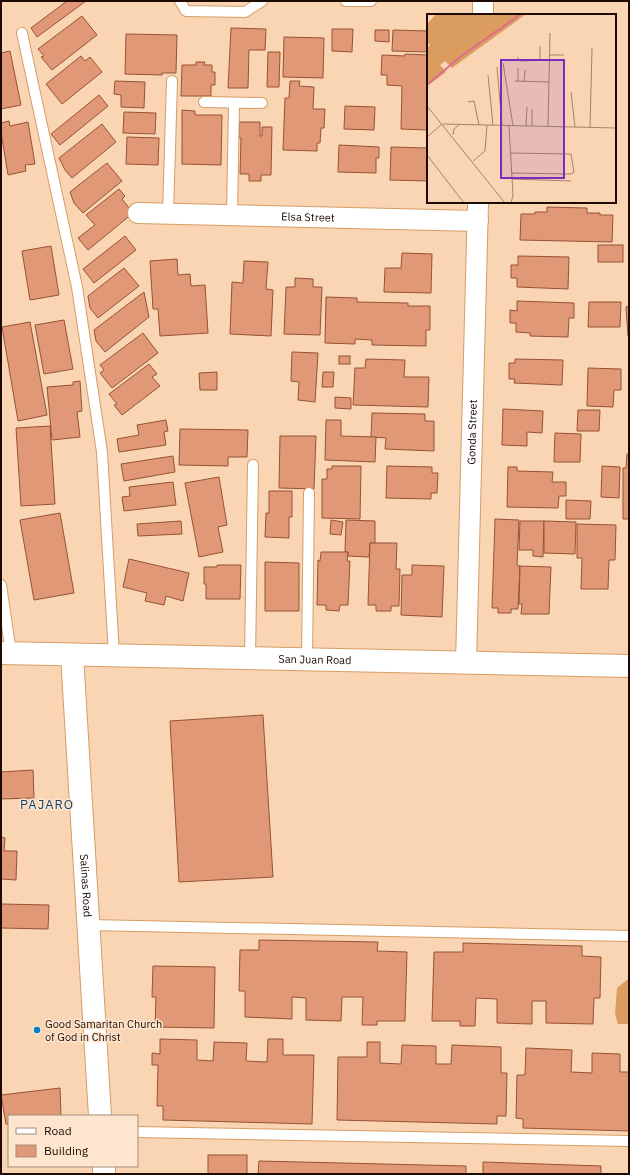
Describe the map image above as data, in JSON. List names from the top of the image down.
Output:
{
  "streets": {
    "main road": ["San Juan Road", "Salinas Road"],
    "street": ["Elsa Street", "Gonda Street"]
  },
  "crossings": [
    ["Elsa Street", "Gonda Street"],
    ["Gonda Street", "San Juan Road"],
    ["San Juan Road", "Salinas Road"]
  ],
  "districts": ["PAJARO"],
  "places": ["Good Samaritan Church of God in Christ"],
  "legend": ["Road", "Building"]
}
